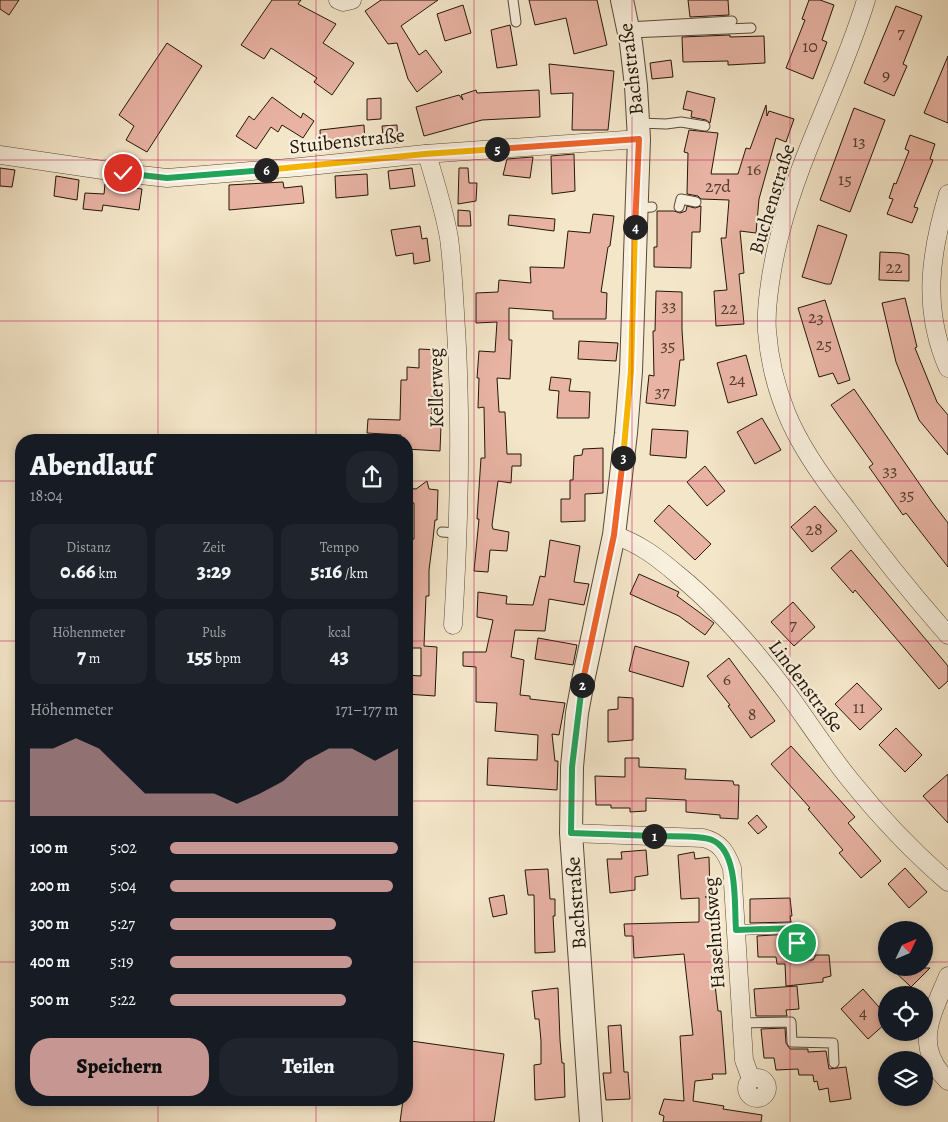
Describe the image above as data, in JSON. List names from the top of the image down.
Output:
{
  "streets": {
    "street": [
      "Bachstraße",
      "Stuibenstraße",
      "Buchenstraße",
      "Kellerweg",
      "Lindenstraße",
      "Haselnußweg"
    ]
  },
  "crossings": [
    ["Bachstraße", "Stuibenstraße"],
    ["Bachstraße", "Lindenstraße"],
    ["Bachstraße", "Haselnußweg"],
    ["Stuibenstraße", "Kellerweg"]
  ],
  "house_numbers": [
    "7",
    "10",
    "9",
    "13",
    "16",
    "15",
    "27d",
    "22",
    "33",
    "22",
    "23",
    "25",
    "35",
    "24",
    "37",
    "33",
    "35",
    "28",
    "7",
    "6",
    "11",
    "8",
    "4"
  ],
  "north": "top right",
  "page": {
    "pins": [
      "5",
      "6",
      "4",
      "3",
      "2",
      "1"
    ],
    "heading": ["Abendlauf", "18:04"],
    "stats": [
      ["Distanz", "0.66 km"],
      ["Zeit", "3:29"],
      ["Tempo", "5:16 /km"],
      ["Höhenmeter", "7 m"],
      ["Puls", "155 bpm"],
      ["kcal", "43"]
    ],
    "chart": ["Höhenmeter", "171–177 m"],
    "list": [
      {
        "name": "100 m",
        "note": "5:02"
      },
      {
        "name": "200 m",
        "note": "5:04"
      },
      {
        "name": "300 m",
        "note": "5:27"
      },
      {
        "name": "400 m",
        "note": "5:19"
      },
      {
        "name": "500 m",
        "note": "5:22"
      }
    ],
    "buttons": ["Speichern", "Teilen"]
  }
}
